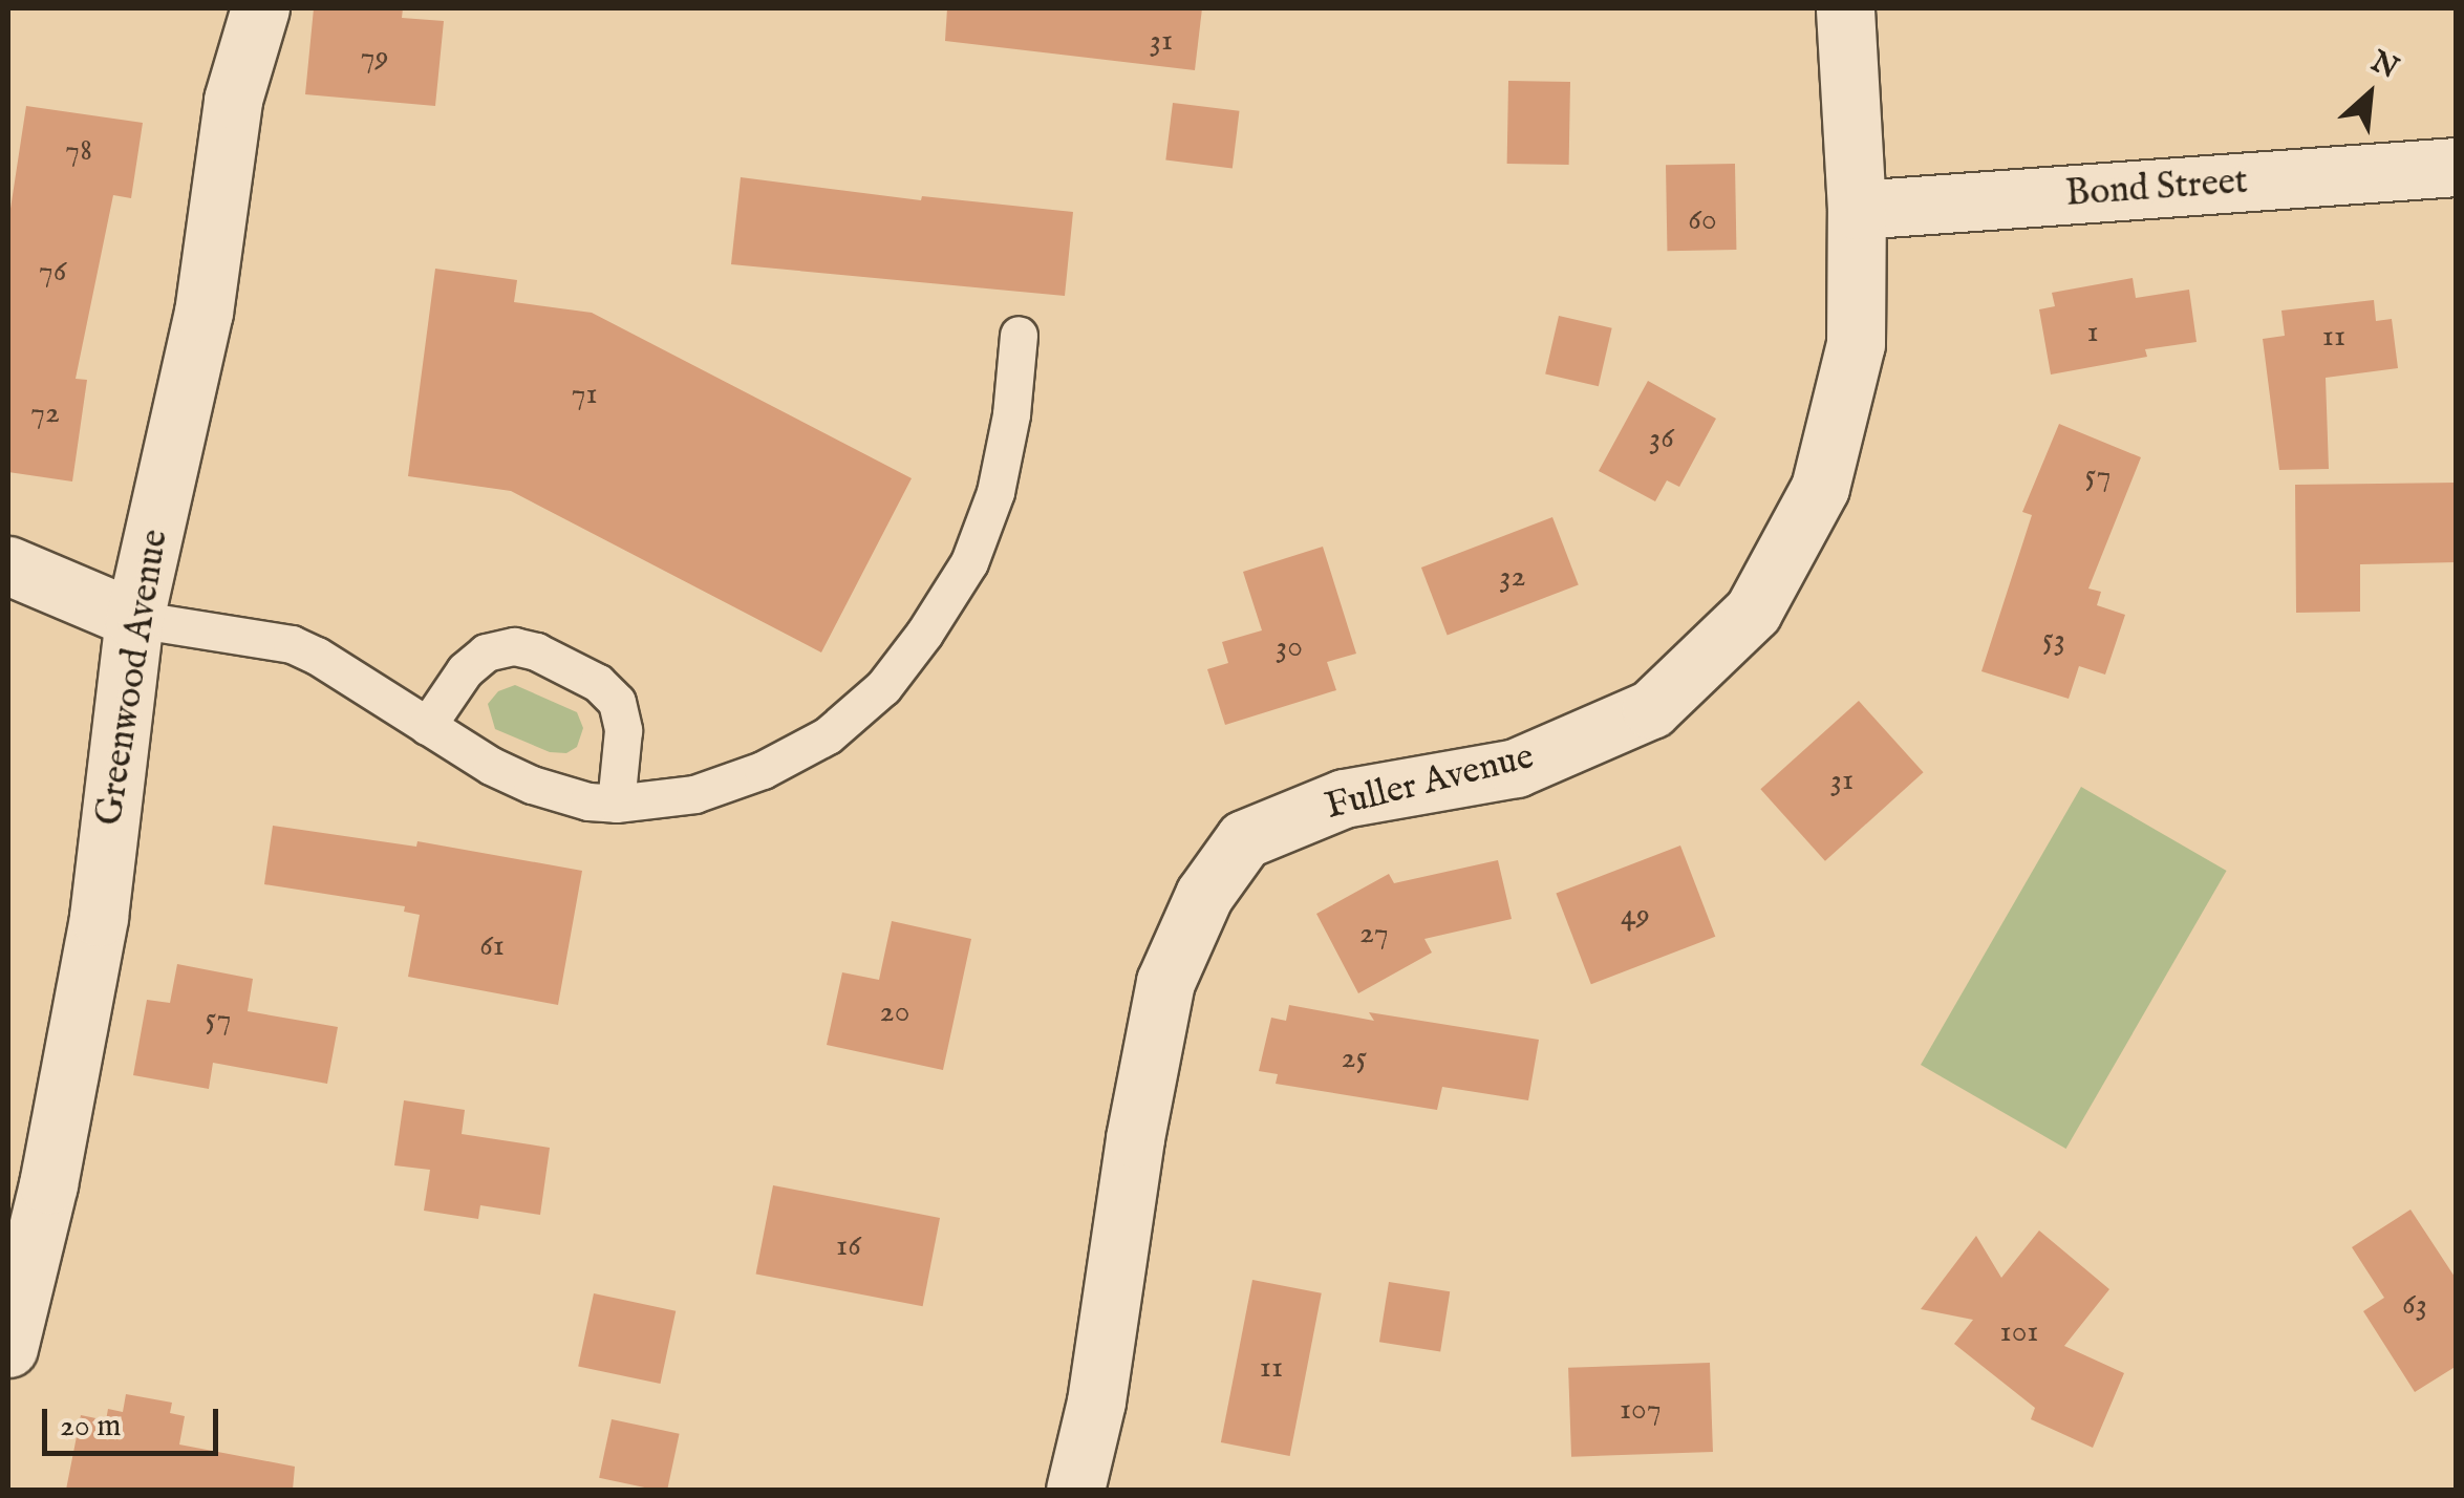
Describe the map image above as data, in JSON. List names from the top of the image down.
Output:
{
  "streets": {
    "street": ["Bond Street", "Greenwood Avenue", "Fuller Avenue"]
  },
  "crossings": [
    ["Bond Street", "Fuller Avenue"]
  ],
  "house_numbers": [
    "31",
    "79",
    "78",
    "60",
    "76",
    "1",
    "11",
    "71",
    "72",
    "36",
    "57",
    "32",
    "53",
    "30",
    "31",
    "49",
    "27",
    "61",
    "20",
    "57",
    "25",
    "16",
    "63",
    "101",
    "11",
    "107"
  ],
  "scale_bar": "20 m",
  "north": "top right"
}
